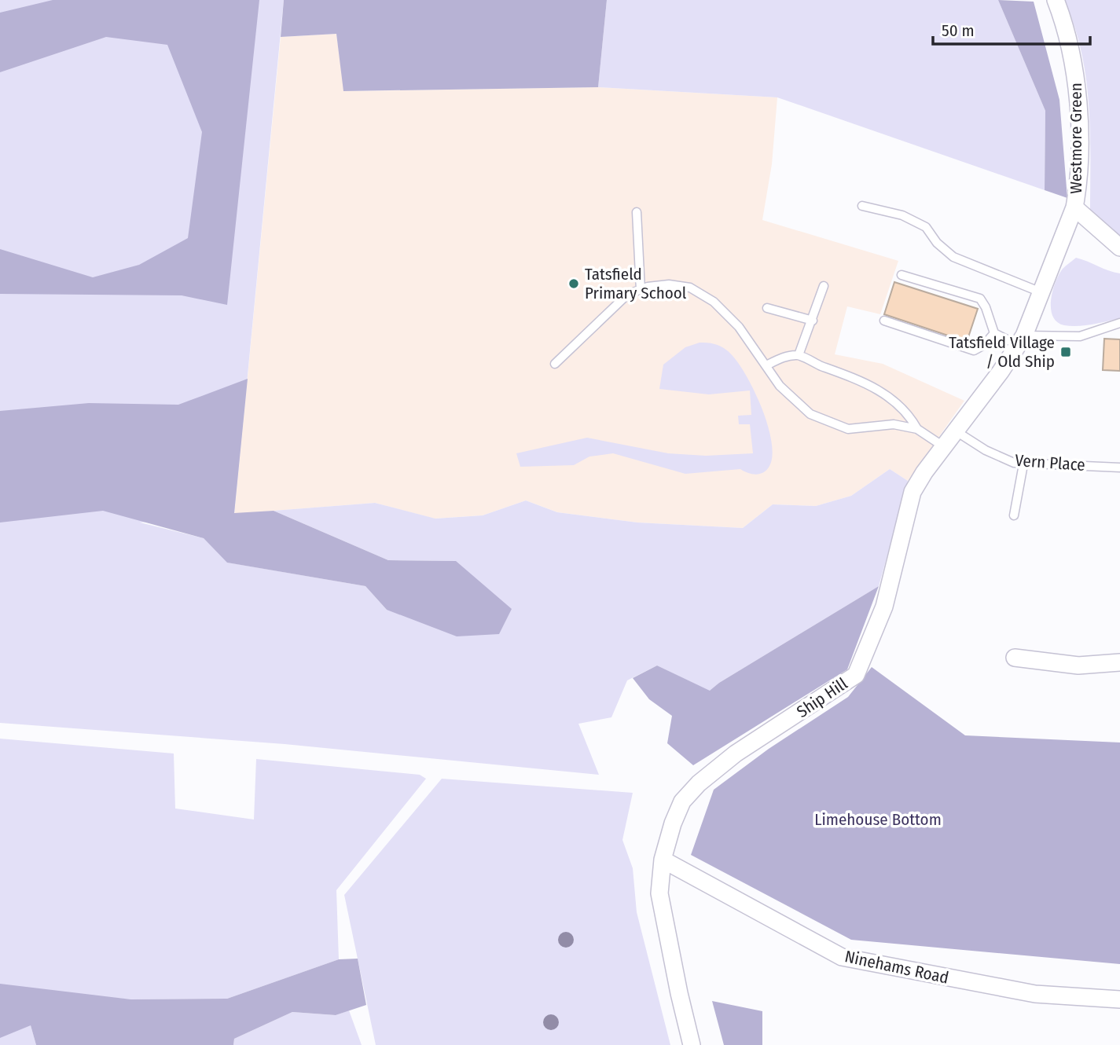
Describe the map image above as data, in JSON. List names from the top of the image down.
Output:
{
  "streets": {
    "street": ["Westmore Green", "Ship Hill", "Ninehams Road"],
    "lane": ["Vern Place"]
  },
  "crossings": [
    ["Westmore Green", "Ship Hill"],
    ["Vern Place", "Ship Hill"],
    ["Ship Hill", "Ninehams Road"]
  ],
  "parks": ["Limehouse Bottom"],
  "places": {
    "other": ["Tatsfield Primary School"],
    "transit": ["Tatsfield Village / Old Ship"]
  },
  "scale_bar": "50 m"
}
